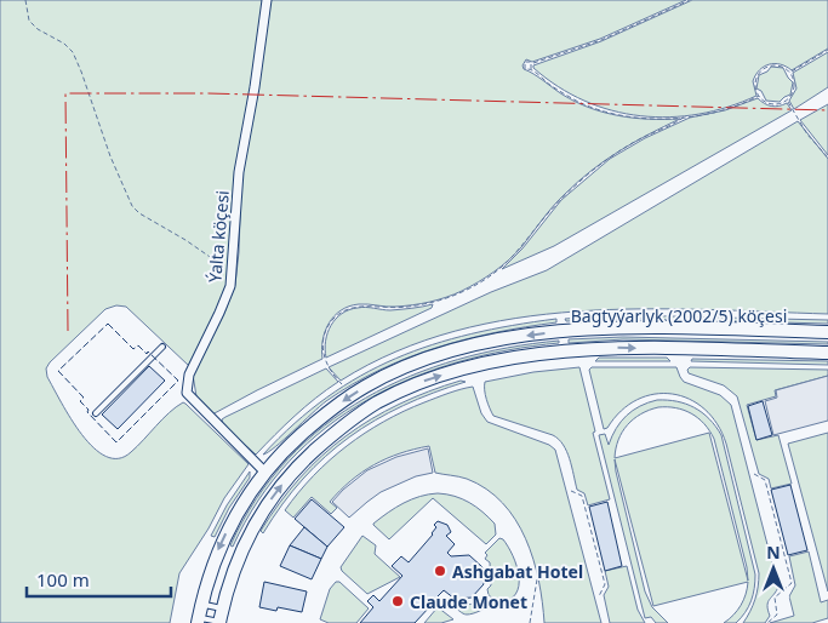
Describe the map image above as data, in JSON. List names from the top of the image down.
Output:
{
  "streets": {
    "street": ["Ýalta köçesi", "Bagtyýarlyk (2002/5) köçesi"]
  },
  "crossings": [
    ["Ýalta köçesi", "Bagtyýarlyk (2002/5) köçesi"]
  ],
  "places": ["Ashgabat Hotel", "Claude Monet"],
  "scale_bar": "100 m",
  "north": "top"
}
